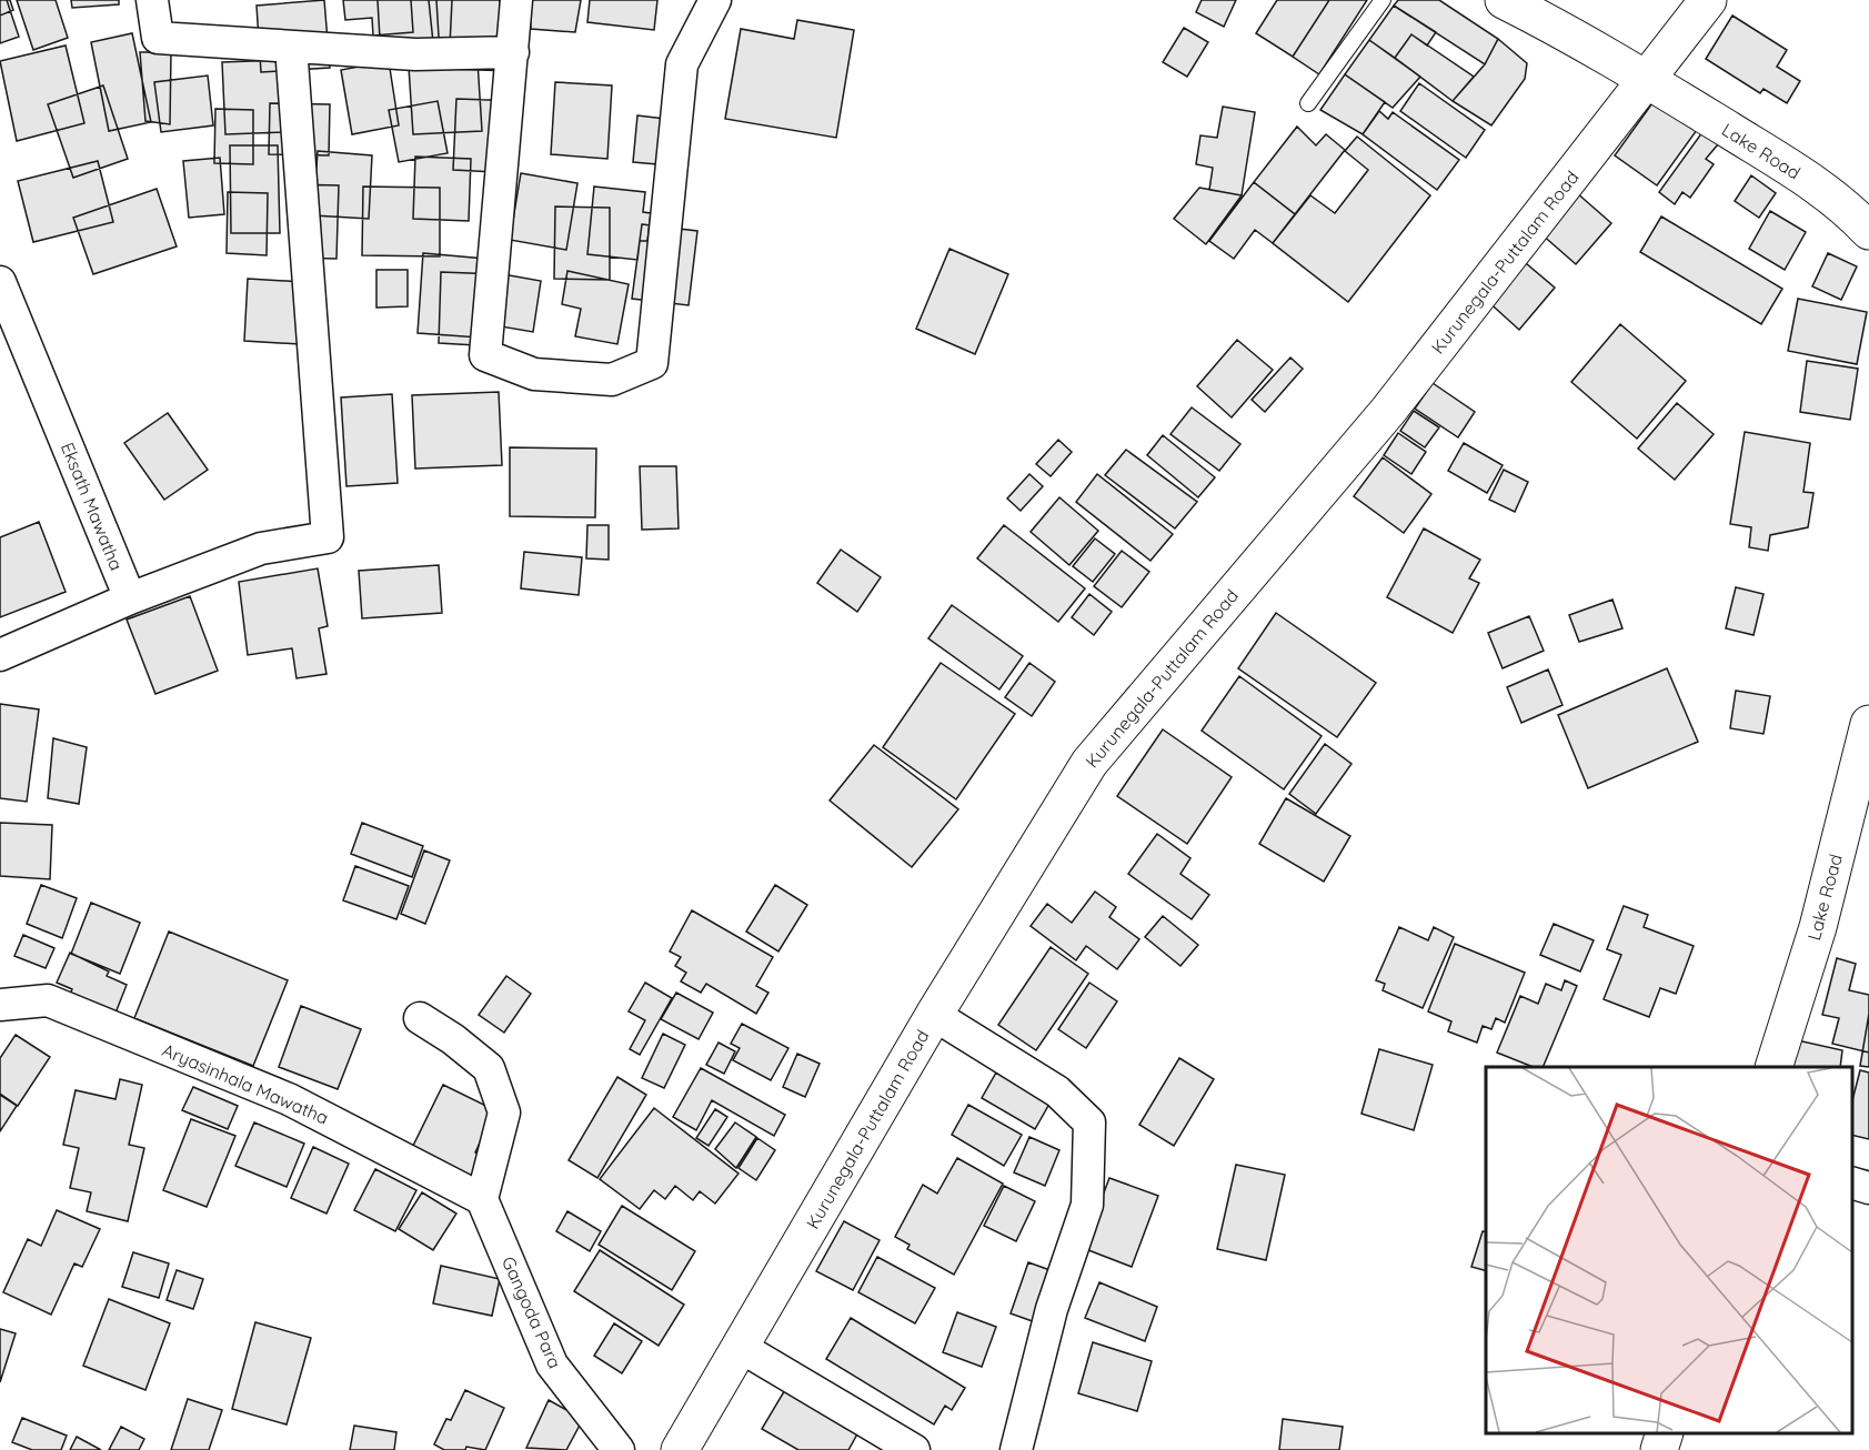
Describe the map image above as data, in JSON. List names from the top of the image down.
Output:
{
  "streets": {
    "main road": ["Lake Road", "Kurunegala-Puttalam Road"],
    "street": ["Eksath Mawatha", "Aryasinhala Mawatha", "Gangoda Para"]
  },
  "crossings": [
    ["Lake Road", "Kurunegala-Puttalam Road"],
    ["Aryasinhala Mawatha", "Gangoda Para"]
  ]
}
